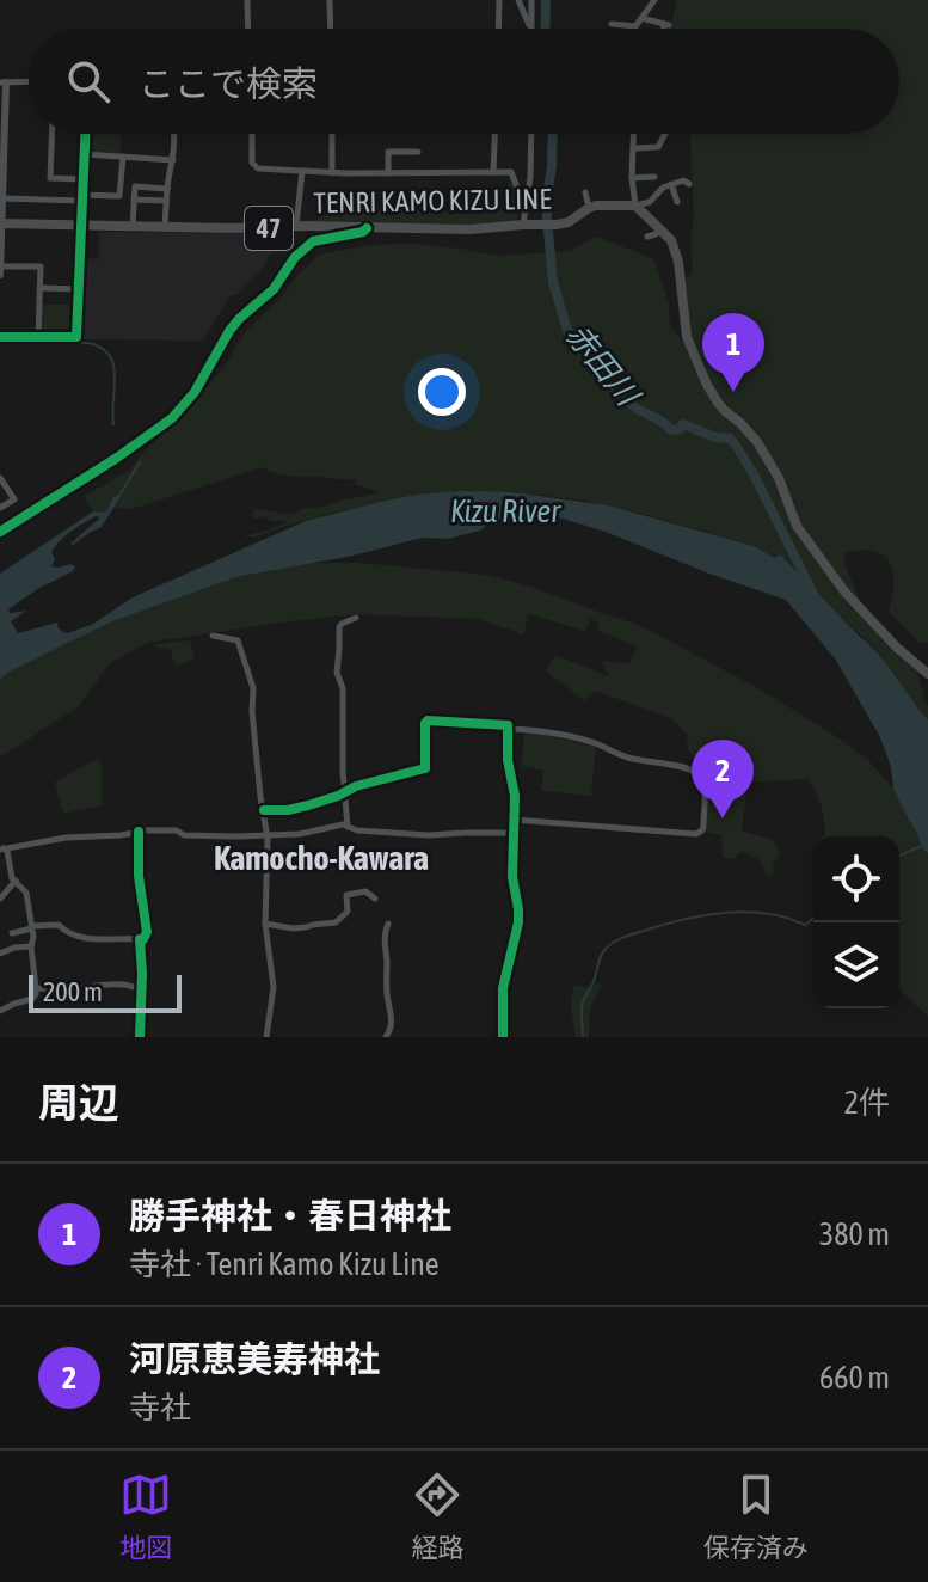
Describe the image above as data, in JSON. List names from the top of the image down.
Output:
{
  "streets": {
    "main road": ["TENRI KAMO KIZU LINE", "47"]
  },
  "districts": ["Kamocho-Kawara"],
  "water": ["赤田川", "Kizu River"],
  "scale_bar": "200 m",
  "page": {
    "search": "ここで検索",
    "pins": ["1", "2"],
    "scale": "200 m",
    "heading": ["周辺", "2件"],
    "list": [
      {
        "mark": "1",
        "name": "勝手神社・春日神社",
        "note": "寺社 · Tenri Kamo Kizu Line",
        "value": "380 m"
      },
      {
        "mark": "2",
        "name": "河原恵美寿神社",
        "note": "寺社",
        "value": "660 m"
      }
    ],
    "nav": ["地図", "経路", "保存済み"]
  }
}
